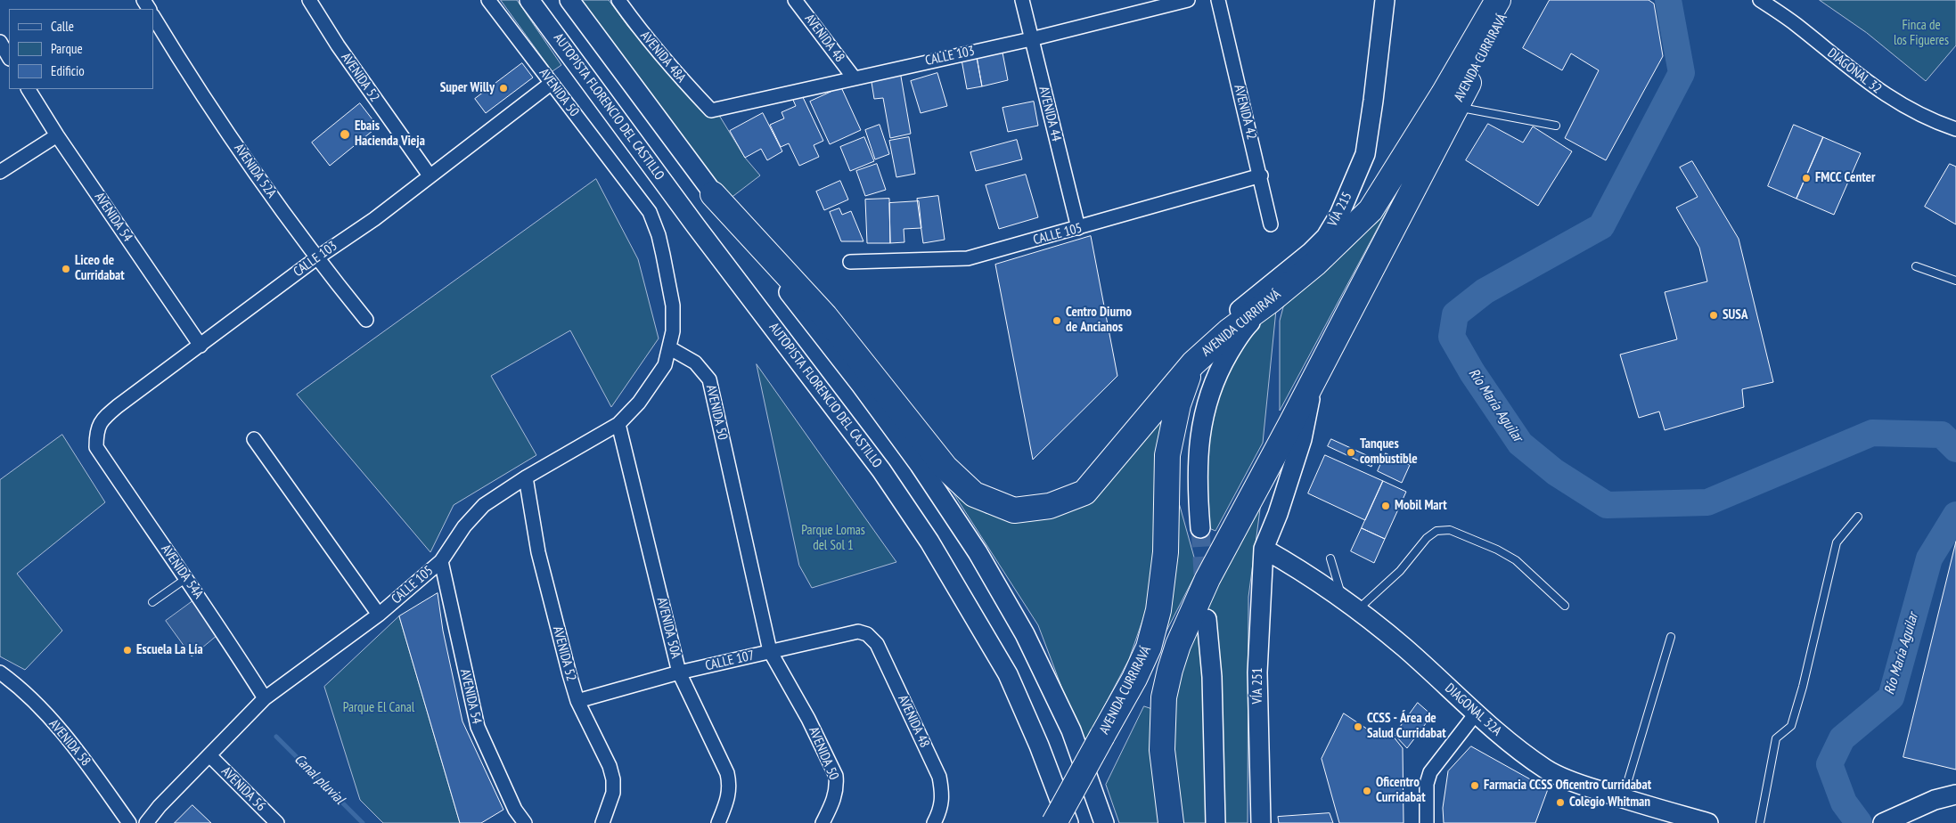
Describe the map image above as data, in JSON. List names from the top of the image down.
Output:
{
  "streets": {
    "highway": ["AVENIDA CURRIRAVÁ"],
    "main road": [
      "AUTOPISTA FLORENCIO DEL CASTILLO",
      "VÍA 215",
      "VÍA 251",
      "DIAGONAL 32A"
    ],
    "street": [
      "AVENIDA 48",
      "CALLE 103",
      "AVENIDA 48A",
      "DIAGONAL 32",
      "AVENIDA 52",
      "AVENIDA 50",
      "AVENIDA 42",
      "AVENIDA 44",
      "AVENIDA 52A",
      "AVENIDA 54",
      "CALLE 105",
      "AVENIDA 54A",
      "AVENIDA 50A",
      "CALLE 107",
      "AVENIDA 58",
      "AVENIDA 56"
    ]
  },
  "crossings": [
    ["AVENIDA 48", "CALLE 103"],
    ["AVENIDA 48", "CALLE 107"],
    ["CALLE 103", "AVENIDA 48A"],
    ["CALLE 103", "AVENIDA 52"],
    ["CALLE 103", "AVENIDA 50"],
    ["CALLE 103", "AVENIDA 44"],
    ["CALLE 103", "AVENIDA 52A"],
    ["CALLE 103", "AVENIDA 54"],
    ["CALLE 103", "AVENIDA 54A"],
    ["AVENIDA CURRIRAVÁ", "VÍA 215"],
    ["AVENIDA CURRIRAVÁ", "VÍA 251"],
    ["AVENIDA 52", "CALLE 105"],
    ["AVENIDA 52", "CALLE 107"],
    ["AVENIDA 50", "CALLE 105"],
    ["AVENIDA 50", "CALLE 107"],
    ["AVENIDA 42", "CALLE 105"],
    ["AVENIDA 44", "CALLE 105"],
    ["AVENIDA 54", "CALLE 105"],
    ["CALLE 105", "AVENIDA 54A"],
    ["CALLE 105", "AVENIDA 50A"],
    ["CALLE 105", "AVENIDA 56"],
    ["AVENIDA 50A", "CALLE 107"],
    ["VÍA 251", "DIAGONAL 32A"]
  ],
  "water": ["Río María Aguilar", "Canal pluvial"],
  "parks": ["Finca de los Figueres", "Parque Lomas del Sol 1", "Parque El Canal"],
  "places": [
    "Super Willy",
    "Ebais Hacienda Vieja",
    "FMCC Center",
    "Liceo de Curridabat",
    "SUSA",
    "Centro Diurno de Ancianos",
    "Tanques combustible",
    "Mobil Mart",
    "Escuela La Lía",
    "CCSS - Área de Salud Curridabat",
    "Farmacia CCSS Oficentro Curridabat",
    "Oficentro Curridabat",
    "Colegio Whitman"
  ],
  "legend": ["Calle", "Parque", "Edificio"]
}
